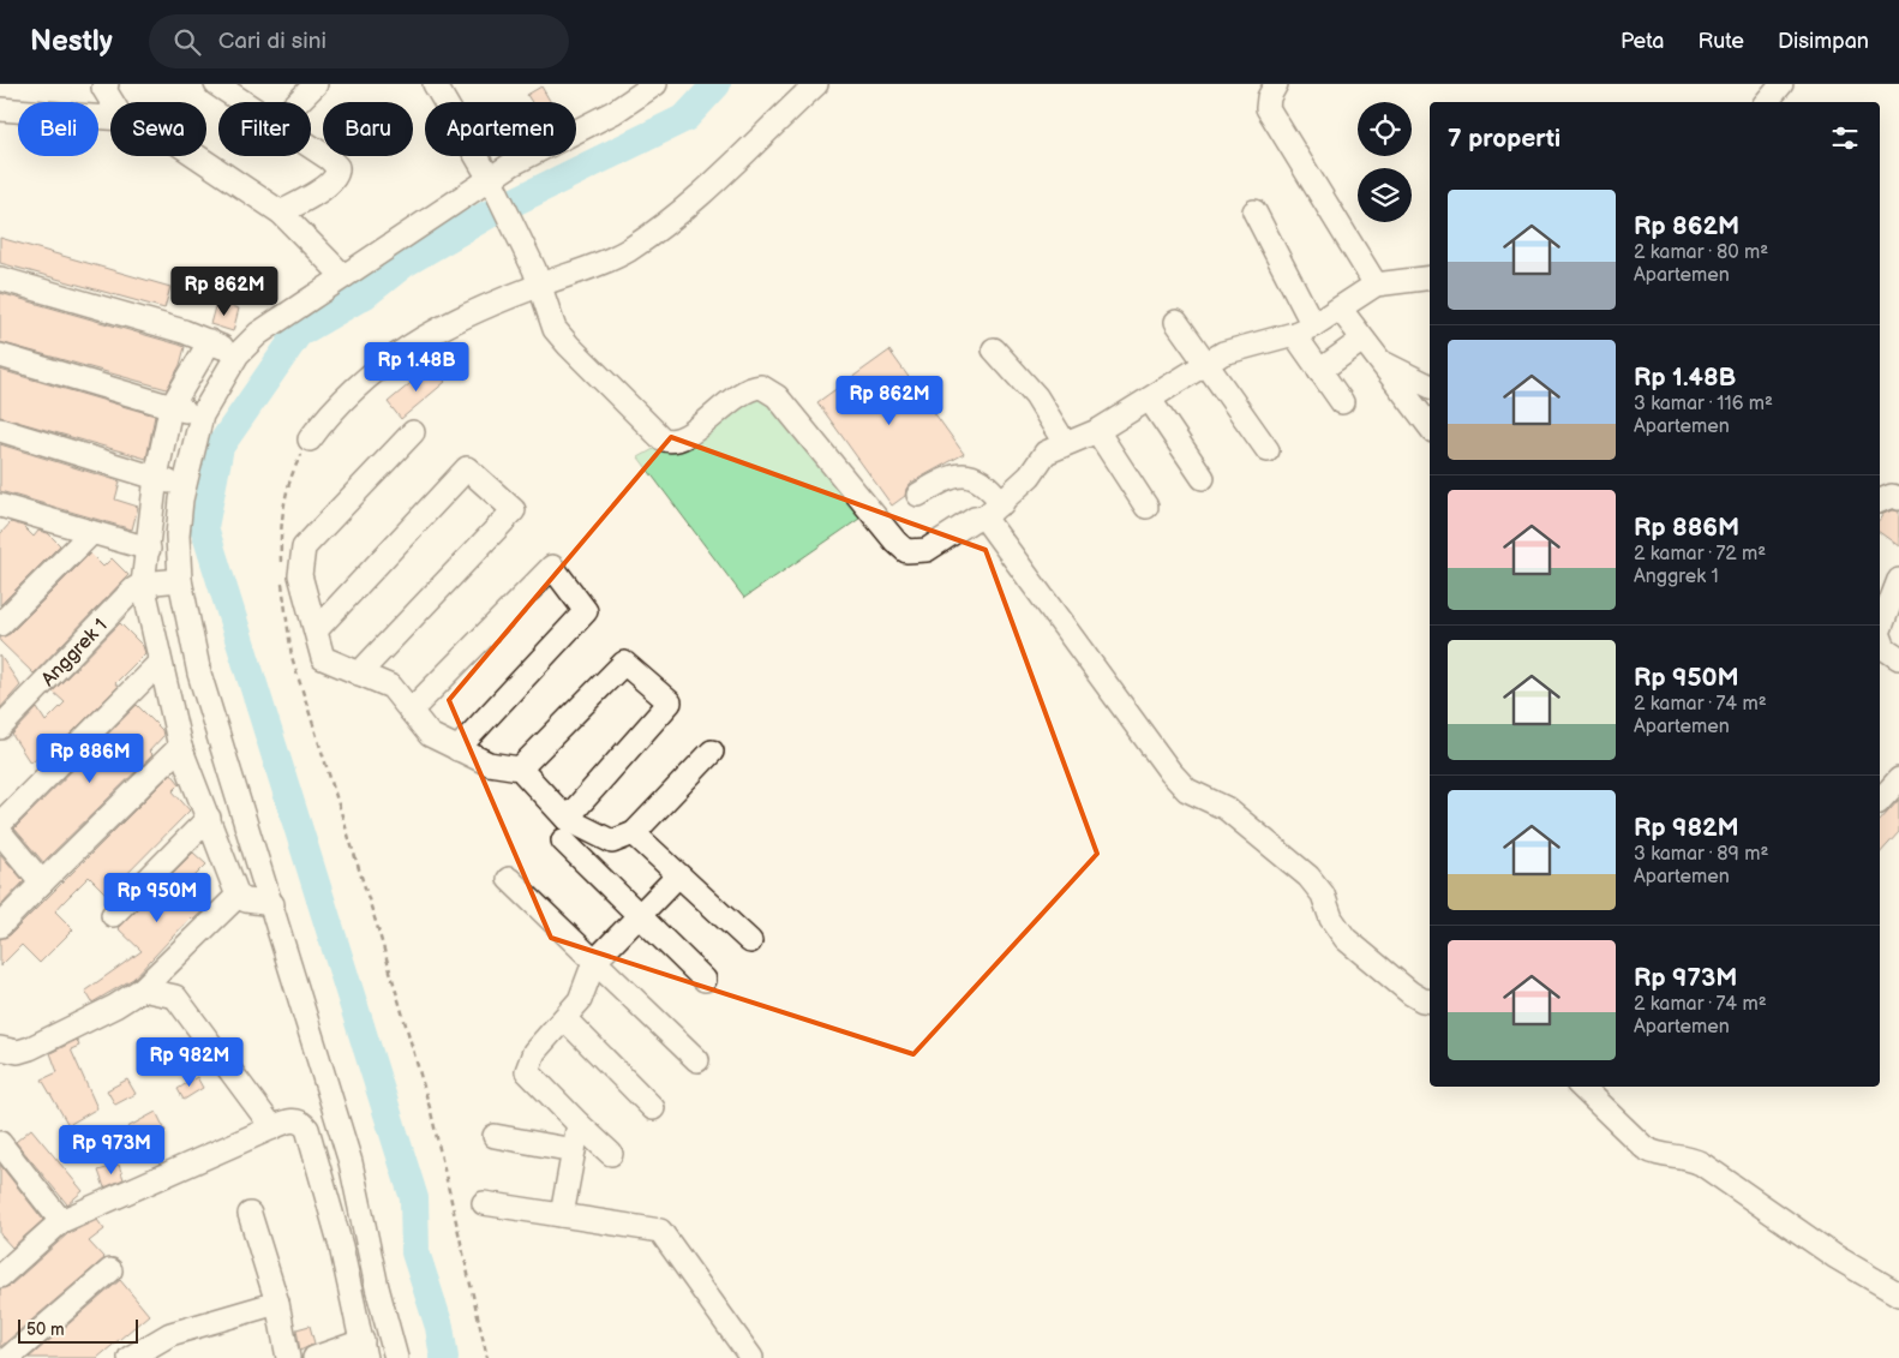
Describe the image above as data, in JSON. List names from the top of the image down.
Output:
{
  "streets": {
    "street": ["Anggrek 1"]
  },
  "scale_bar": "50 m",
  "page": {
    "header": "Nestly",
    "search": "Cari di sini",
    "nav": ["Peta", "Rute", "Disimpan"],
    "chip": [
      "Beli",
      "Sewa",
      "Filter",
      "Baru",
      "Apartemen"
    ],
    "heading": "7 properti",
    "list": [
      {
        "name": "Rp 862M",
        "note": "2 kamar · 80 m² · Apartemen"
      },
      {
        "name": "Rp 1.48B",
        "note": "3 kamar · 116 m² · Apartemen"
      },
      {
        "name": "Rp 886M",
        "note": "2 kamar · 72 m² · Anggrek 1"
      },
      {
        "name": "Rp 950M",
        "note": "2 kamar · 74 m² · Apartemen"
      },
      {
        "name": "Rp 982M",
        "note": "3 kamar · 89 m² · Apartemen"
      },
      {
        "name": "Rp 973M",
        "note": "2 kamar · 74 m² · Apartemen"
      }
    ],
    "price": [
      "Rp 862M",
      "Rp 1.48B",
      "Rp 862M",
      "Rp 886M",
      "Rp 950M",
      "Rp 982M",
      "Rp 973M"
    ],
    "scale": "50 m"
  }
}
